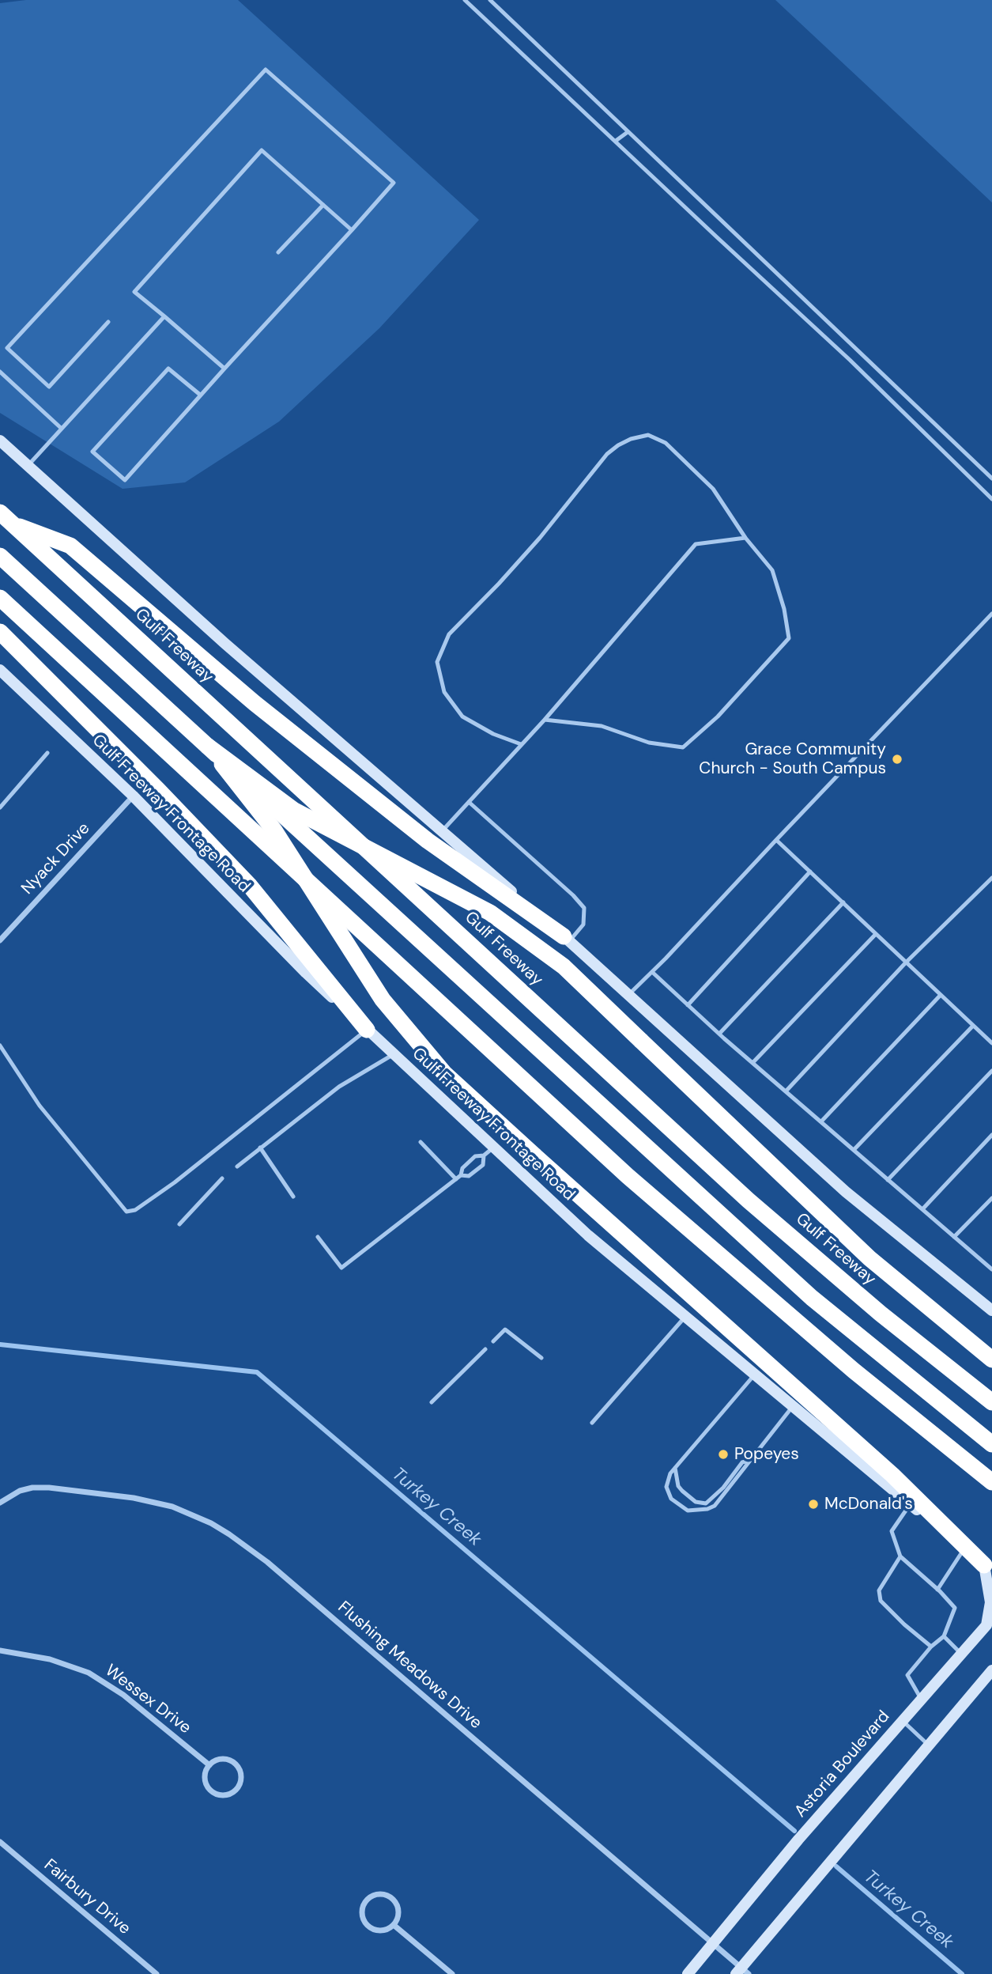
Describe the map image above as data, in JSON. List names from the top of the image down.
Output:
{
  "streets": {
    "highway": ["Gulf Freeway"],
    "main road": ["Gulf Freeway Frontage Road", "Astoria Boulevard"],
    "street": [
      "Nyack Drive",
      "Flushing Meadows Drive",
      "Wessex Drive",
      "Fairbury Drive"
    ]
  },
  "crossings": [
    ["Gulf Freeway Frontage Road", "Nyack Drive"],
    ["Gulf Freeway Frontage Road", "Astoria Boulevard"],
    ["Flushing Meadows Drive", "Astoria Boulevard"]
  ],
  "water": ["Turkey Creek"],
  "places": ["Grace Community Church - South Campus", "Popeyes", "McDonald's"]
}
